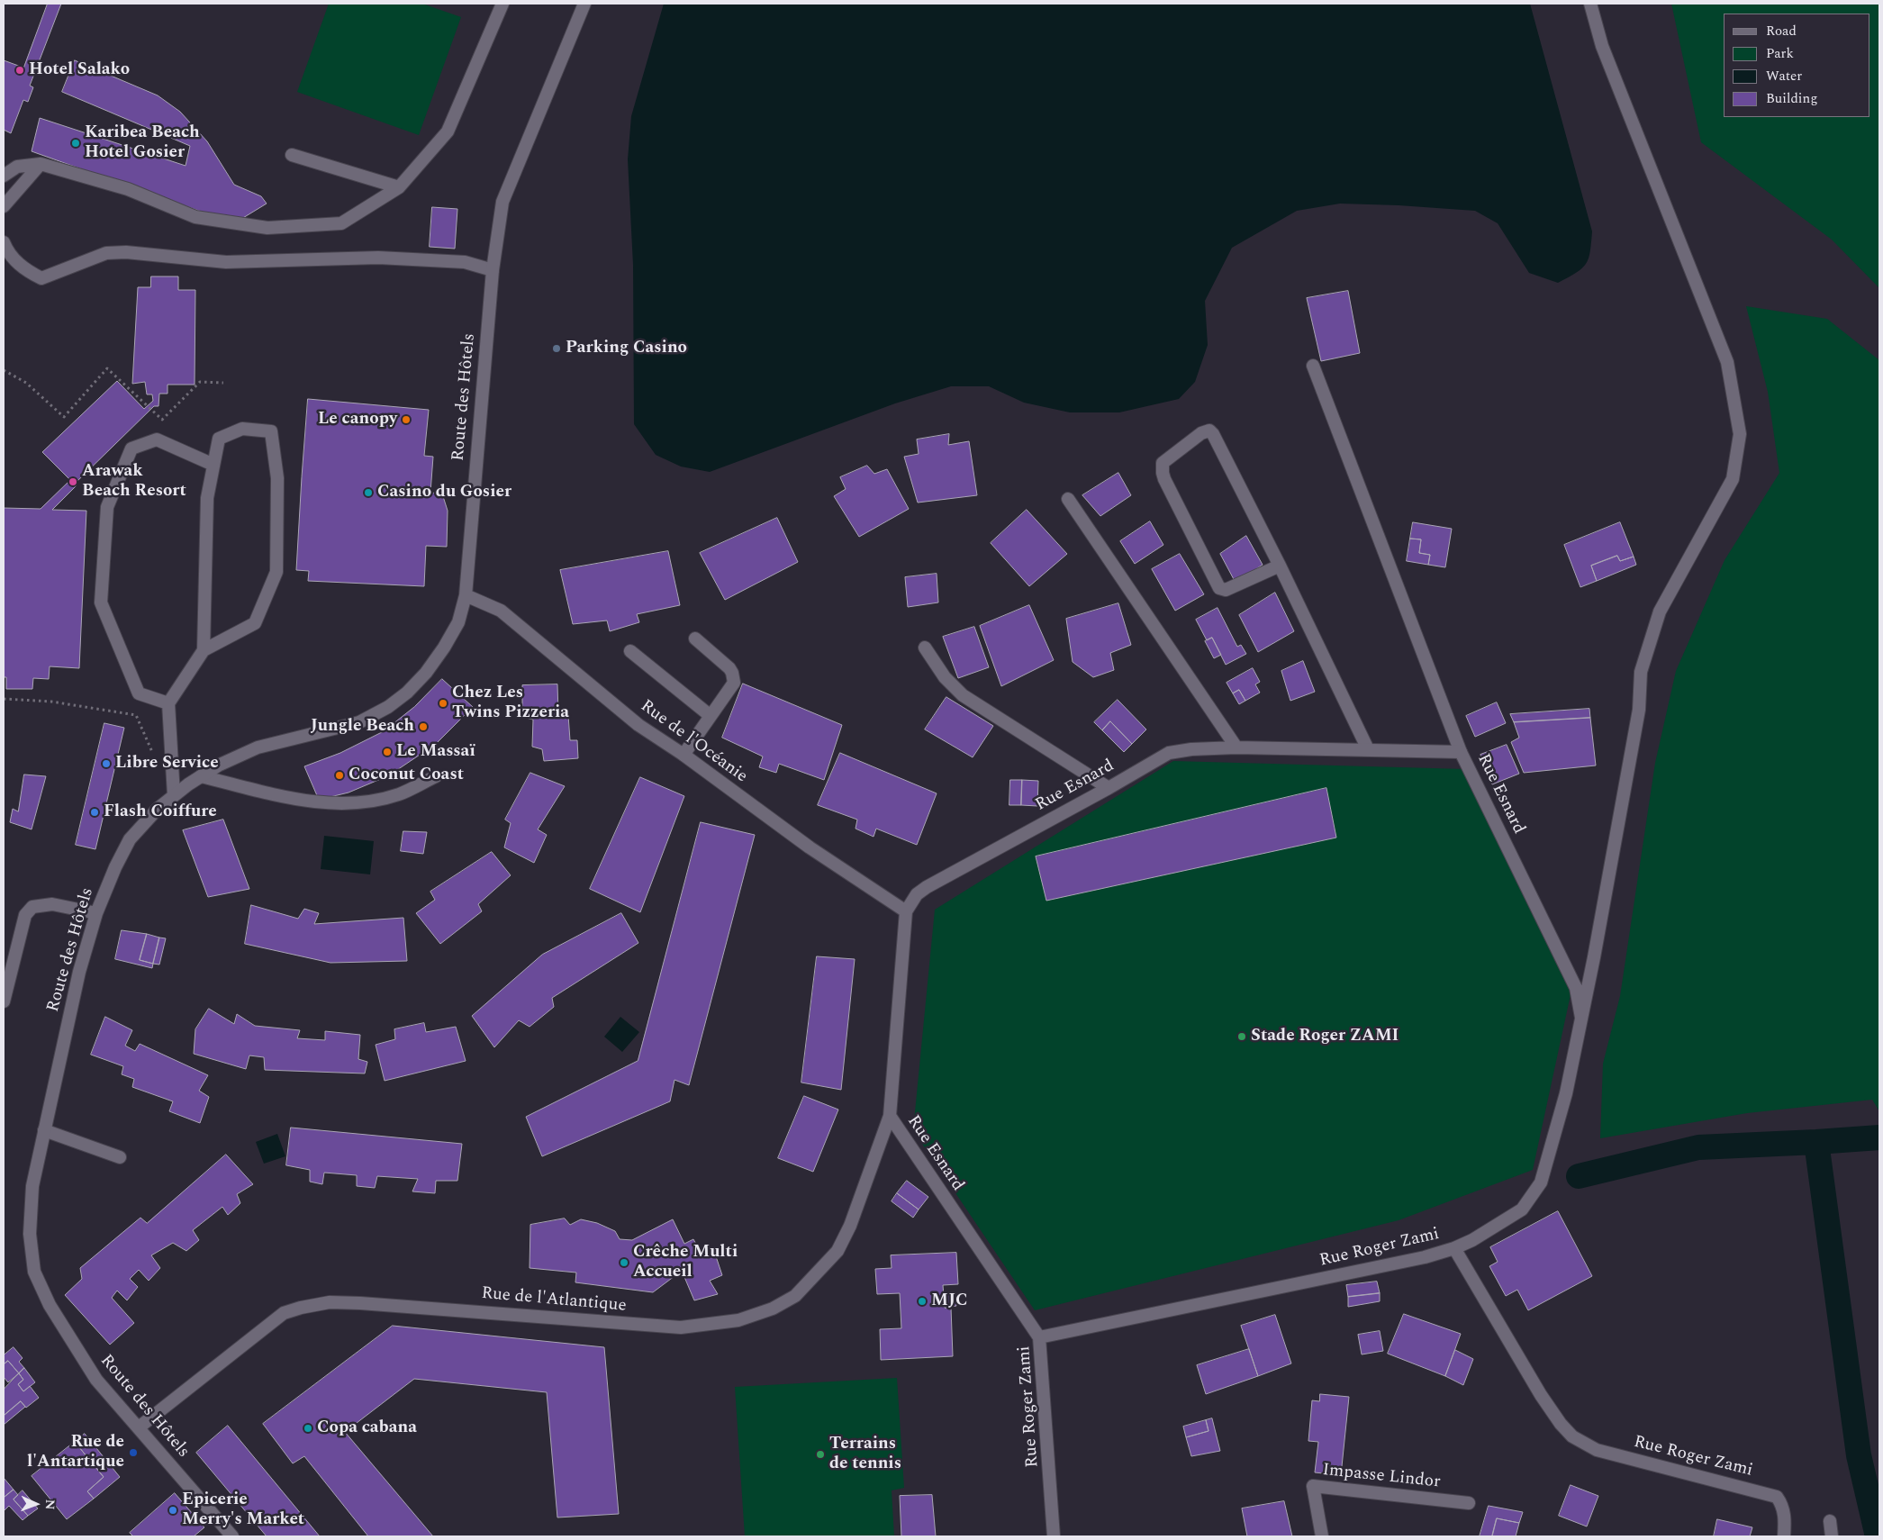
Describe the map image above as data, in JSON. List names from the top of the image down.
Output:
{
  "streets": {
    "street": [
      "Route des Hôtels",
      "Rue de l'Océanie",
      "Rue Esnard",
      "Rue Roger Zami",
      "Rue de l'Atlantique",
      "Impasse Lindor"
    ]
  },
  "crossings": [
    ["Route des Hôtels", "Rue de l'Océanie"],
    ["Route des Hôtels", "Rue de l'Atlantique"],
    ["Rue de l'Océanie", "Rue Esnard"],
    ["Rue Esnard", "Rue Roger Zami"],
    ["Rue Esnard", "Rue de l'Atlantique"]
  ],
  "places": [
    "Hotel Salako",
    "Karibea Beach Hotel Gosier",
    "Parking Casino",
    "Le canopy",
    "Arawak Beach Resort",
    "Casino du Gosier",
    "Chez Les Twins Pizzeria",
    "Jungle Beach",
    "Le Massaï",
    "Libre Service",
    "Coconut Coast",
    "Flash Coiffure",
    "Stade Roger ZAMI",
    "Crêche Multi Accueil",
    "MJC",
    "Copa cabana",
    "Rue de l'Antartique",
    "Terrains de tennis",
    "Epicerie Merry's Market"
  ],
  "legend": [
    "Road",
    "Park",
    "Water",
    "Building"
  ],
  "north": "right"
}
